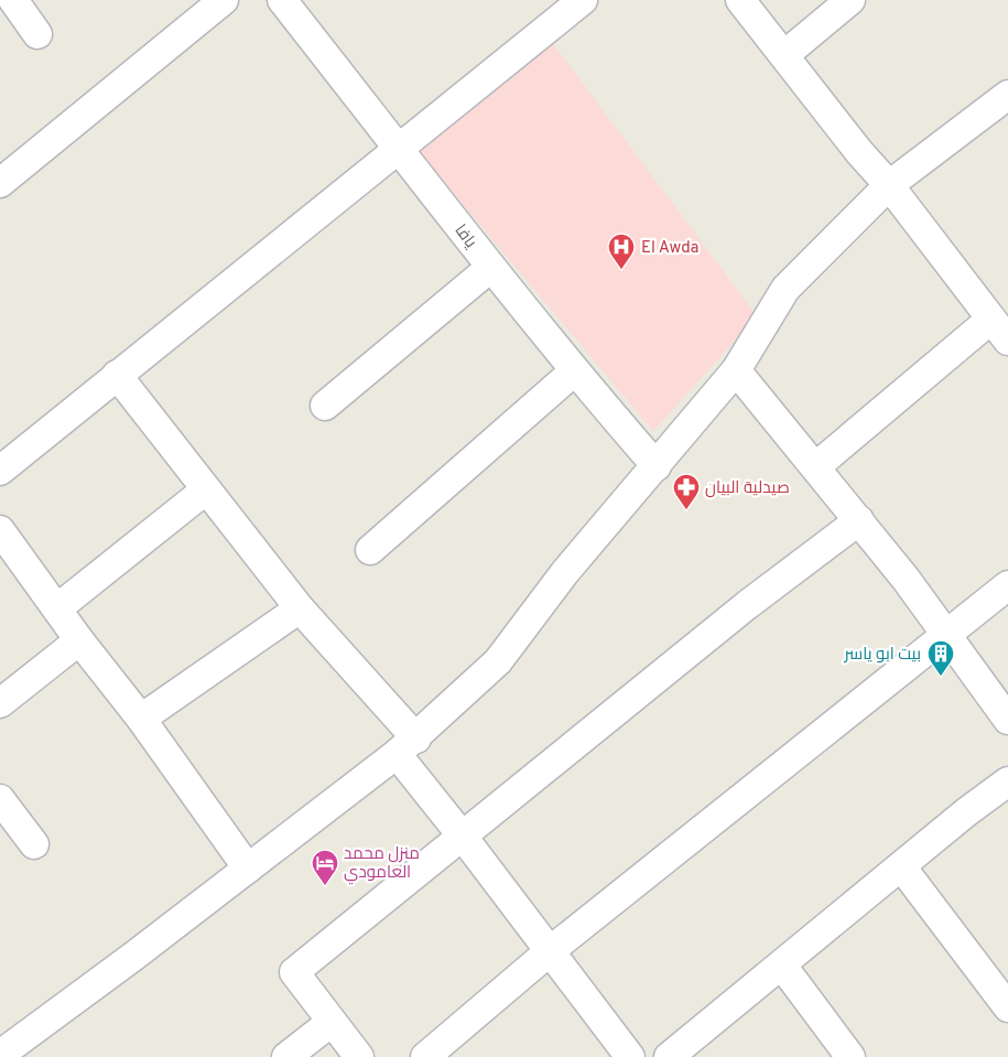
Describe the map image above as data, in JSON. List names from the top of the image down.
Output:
{
  "streets": {
    "street": ["يافا"]
  },
  "places": {
    "hospital": ["El Awda"],
    "pharmacy": ["صيدلية البيان"],
    "building": ["بيت ابو ياسر"],
    "hotel": ["منزل محمد العامودي"]
  }
}
